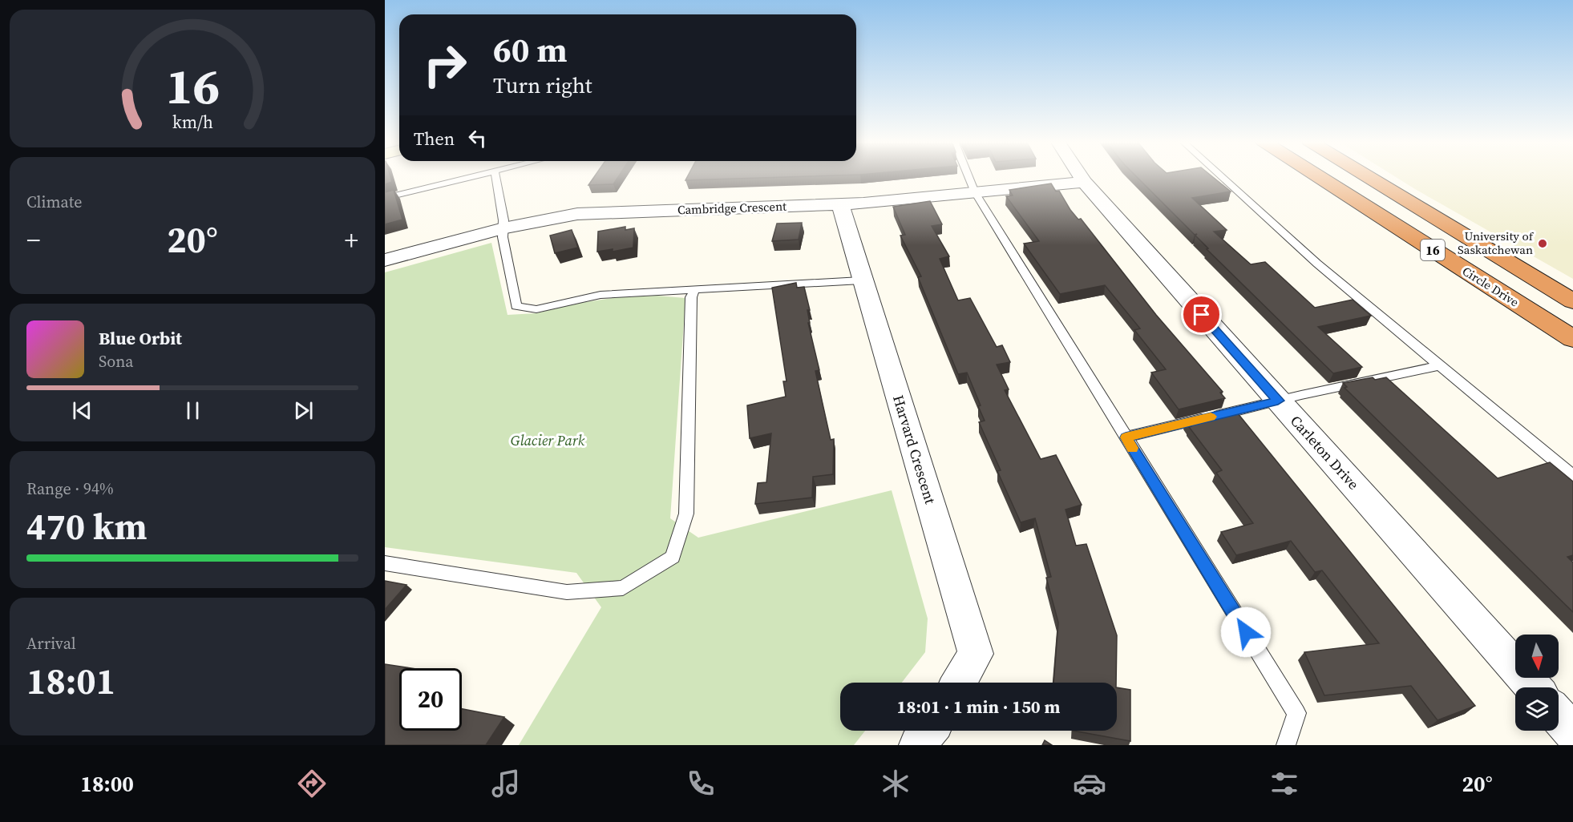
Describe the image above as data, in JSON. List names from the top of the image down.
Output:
{
  "streets": {
    "highway": ["16", "Circle Drive"],
    "street": ["Cambridge Crescent", "Harvard Crescent", "Carleton Drive"]
  },
  "crossings": [
    ["Cambridge Crescent", "Harvard Crescent"],
    ["Cambridge Crescent", "Carleton Drive"]
  ],
  "parks": ["Glacier Park"],
  "places": ["University of Saskatchewan"],
  "north": "bottom",
  "page": {
    "turn": ["60 m", "Turn right"],
    "then": "Then",
    "tile": [
      "Climate",
      ["Range · 94%", "470 km"],
      ["Arrival", "18:01"]
    ],
    "heat": ["−", "20°", "+"],
    "song": ["Blue Orbit", "Sona"],
    "limit": "20",
    "trip": "18:01 · 1 min · 150 m",
    "tabs": ["18:00", "20°"],
    "gauge": ["16", "km/h"]
  }
}
